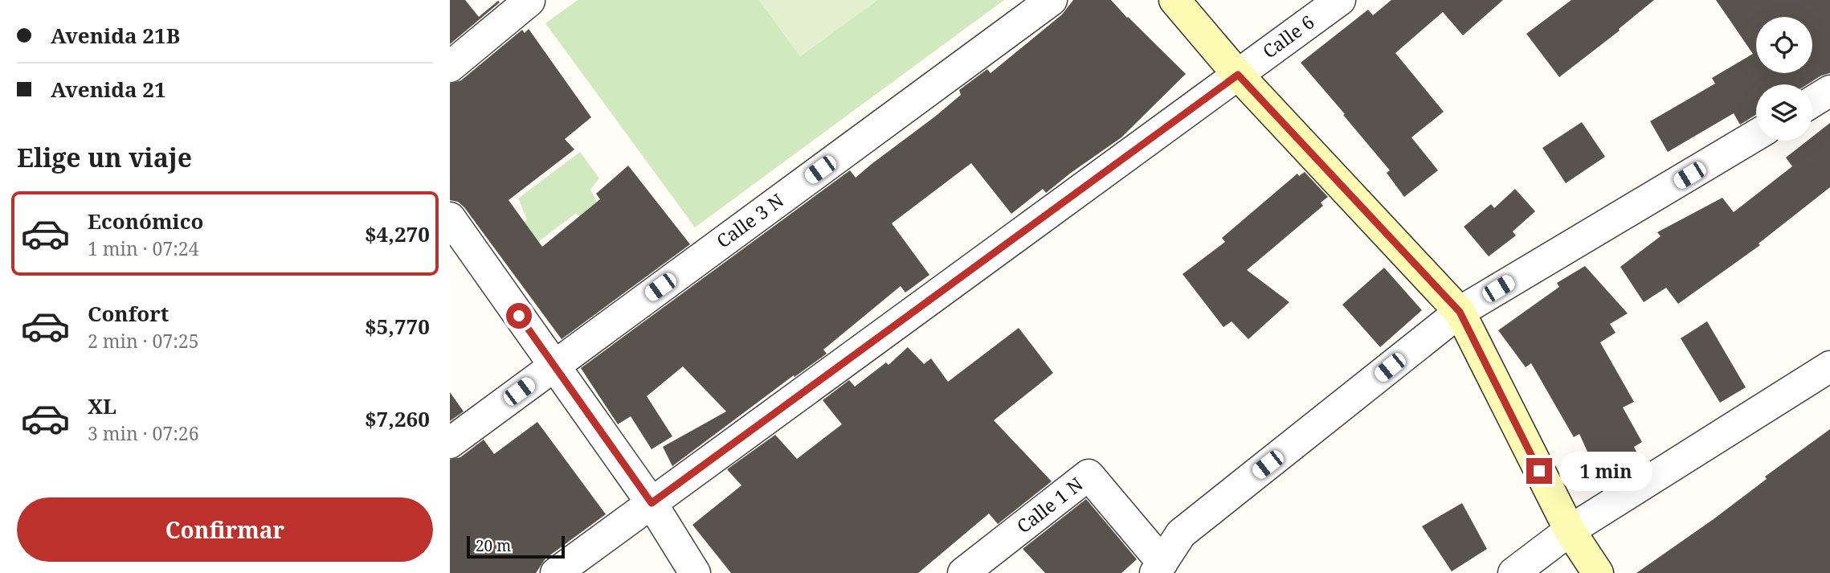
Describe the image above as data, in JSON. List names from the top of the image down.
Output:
{
  "streets": {
    "street": ["Calle 6", "Calle 3 N", "Calle 1 N"]
  },
  "scale_bar": "20 m",
  "page": {
    "banner": ["Avenida 21B", "Avenida 21"],
    "heading": "Elige un viaje",
    "list": [
      {
        "name": "Económico",
        "note": "1 min · 07:24",
        "value": "$4,270"
      },
      {
        "name": "Confort",
        "note": "2 min · 07:25",
        "value": "$5,770"
      },
      {
        "name": "XL",
        "note": "3 min · 07:26",
        "value": "$7,260"
      }
    ],
    "bubble": "1 min",
    "buttons": "Confirmar",
    "scale": "20 m"
  }
}
